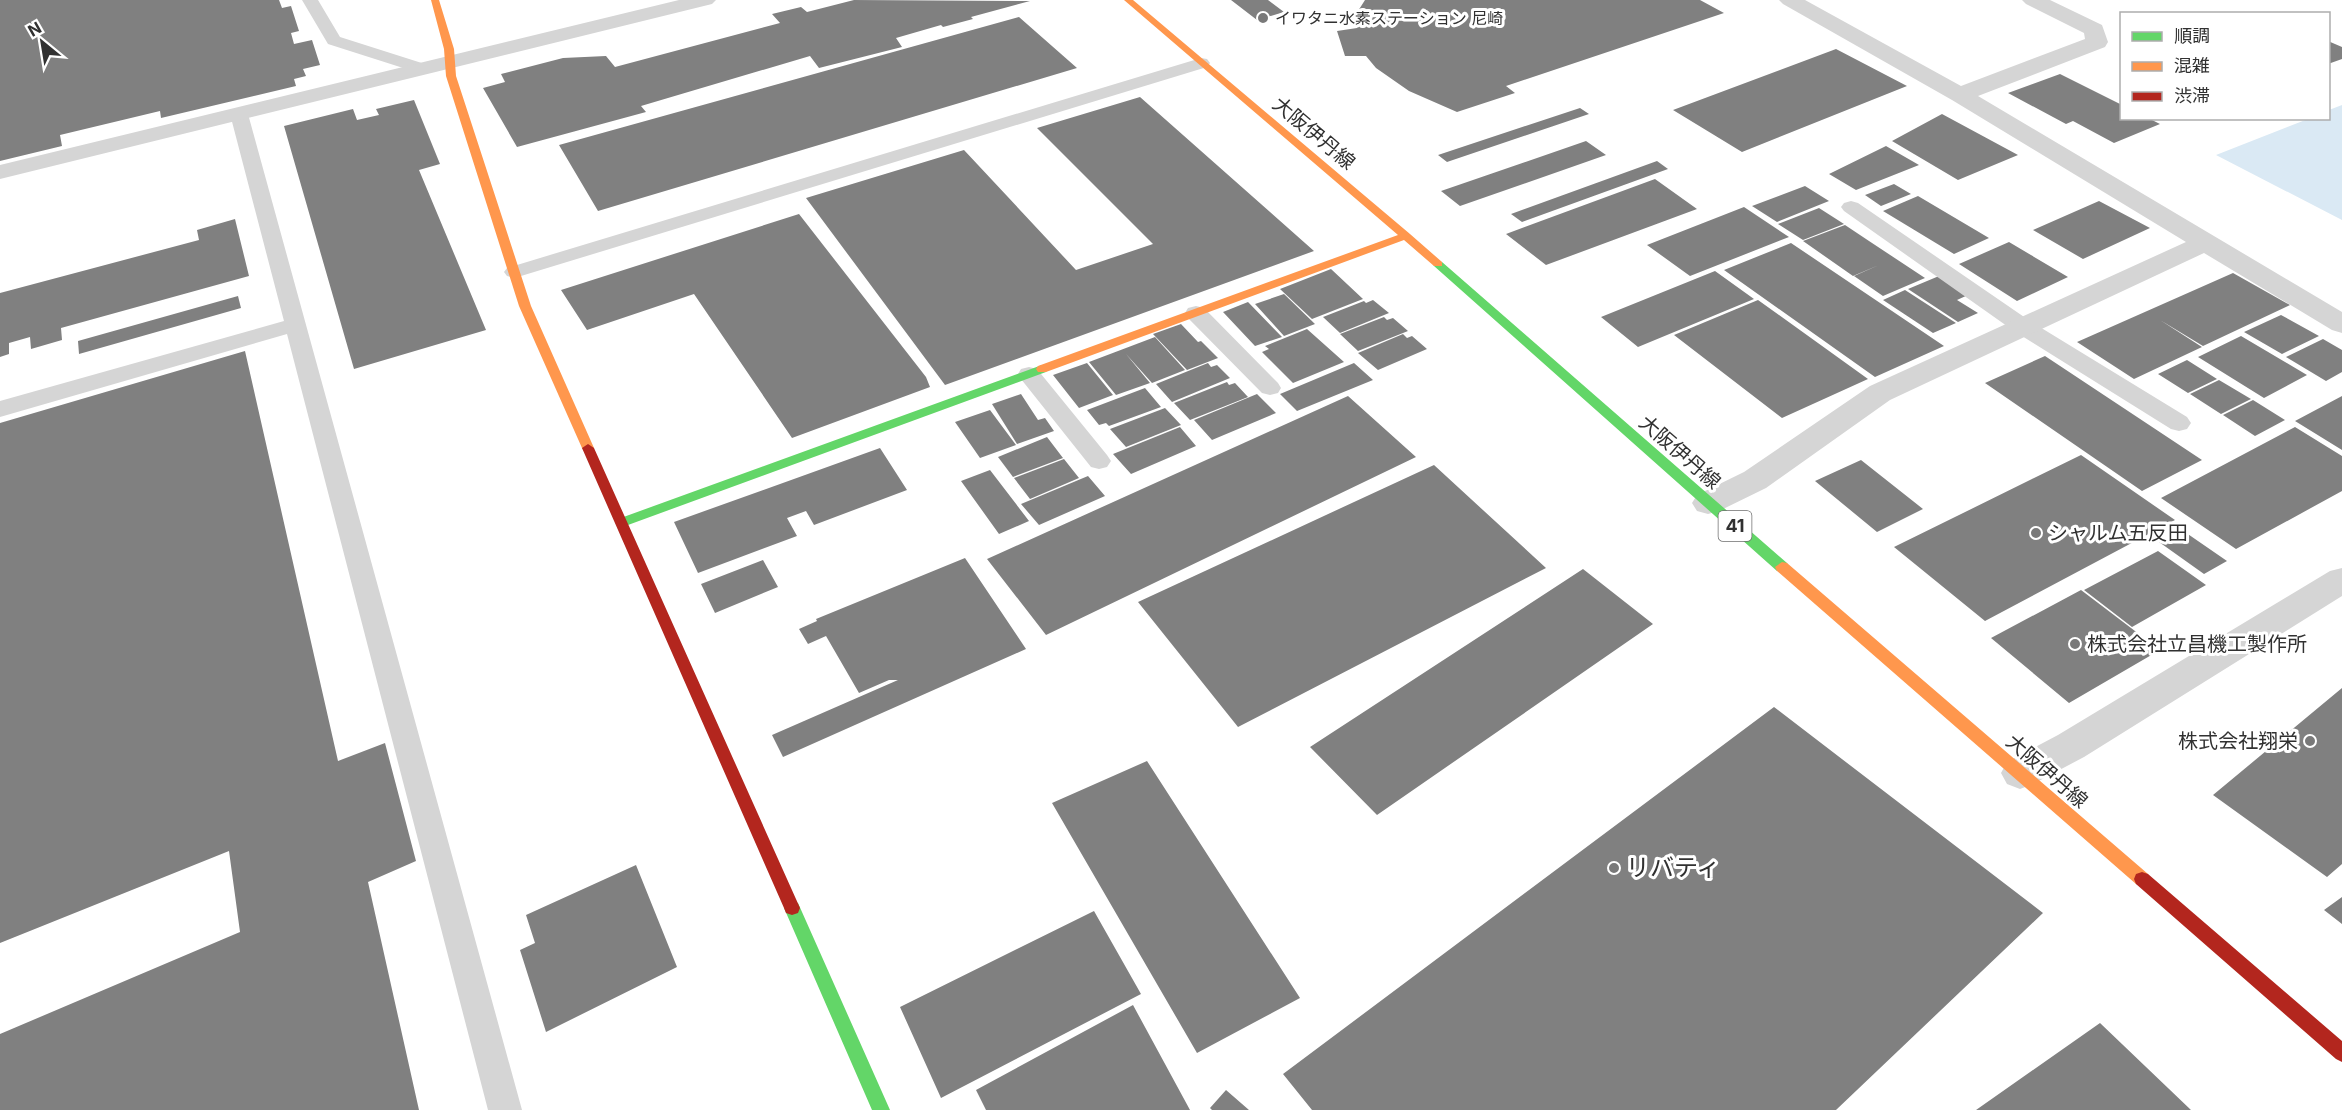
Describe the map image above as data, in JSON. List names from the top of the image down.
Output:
{
  "streets": {
    "street": ["大阪伊丹線", "41"]
  },
  "places": [
    "イワタニ水素ステーション 尼崎",
    "シャルム五反田",
    "株式会社立昌機工製作所",
    "株式会社翔栄",
    "リバティ"
  ],
  "legend": ["順調", "混雑", "渋滞"],
  "north": "top left"
}
